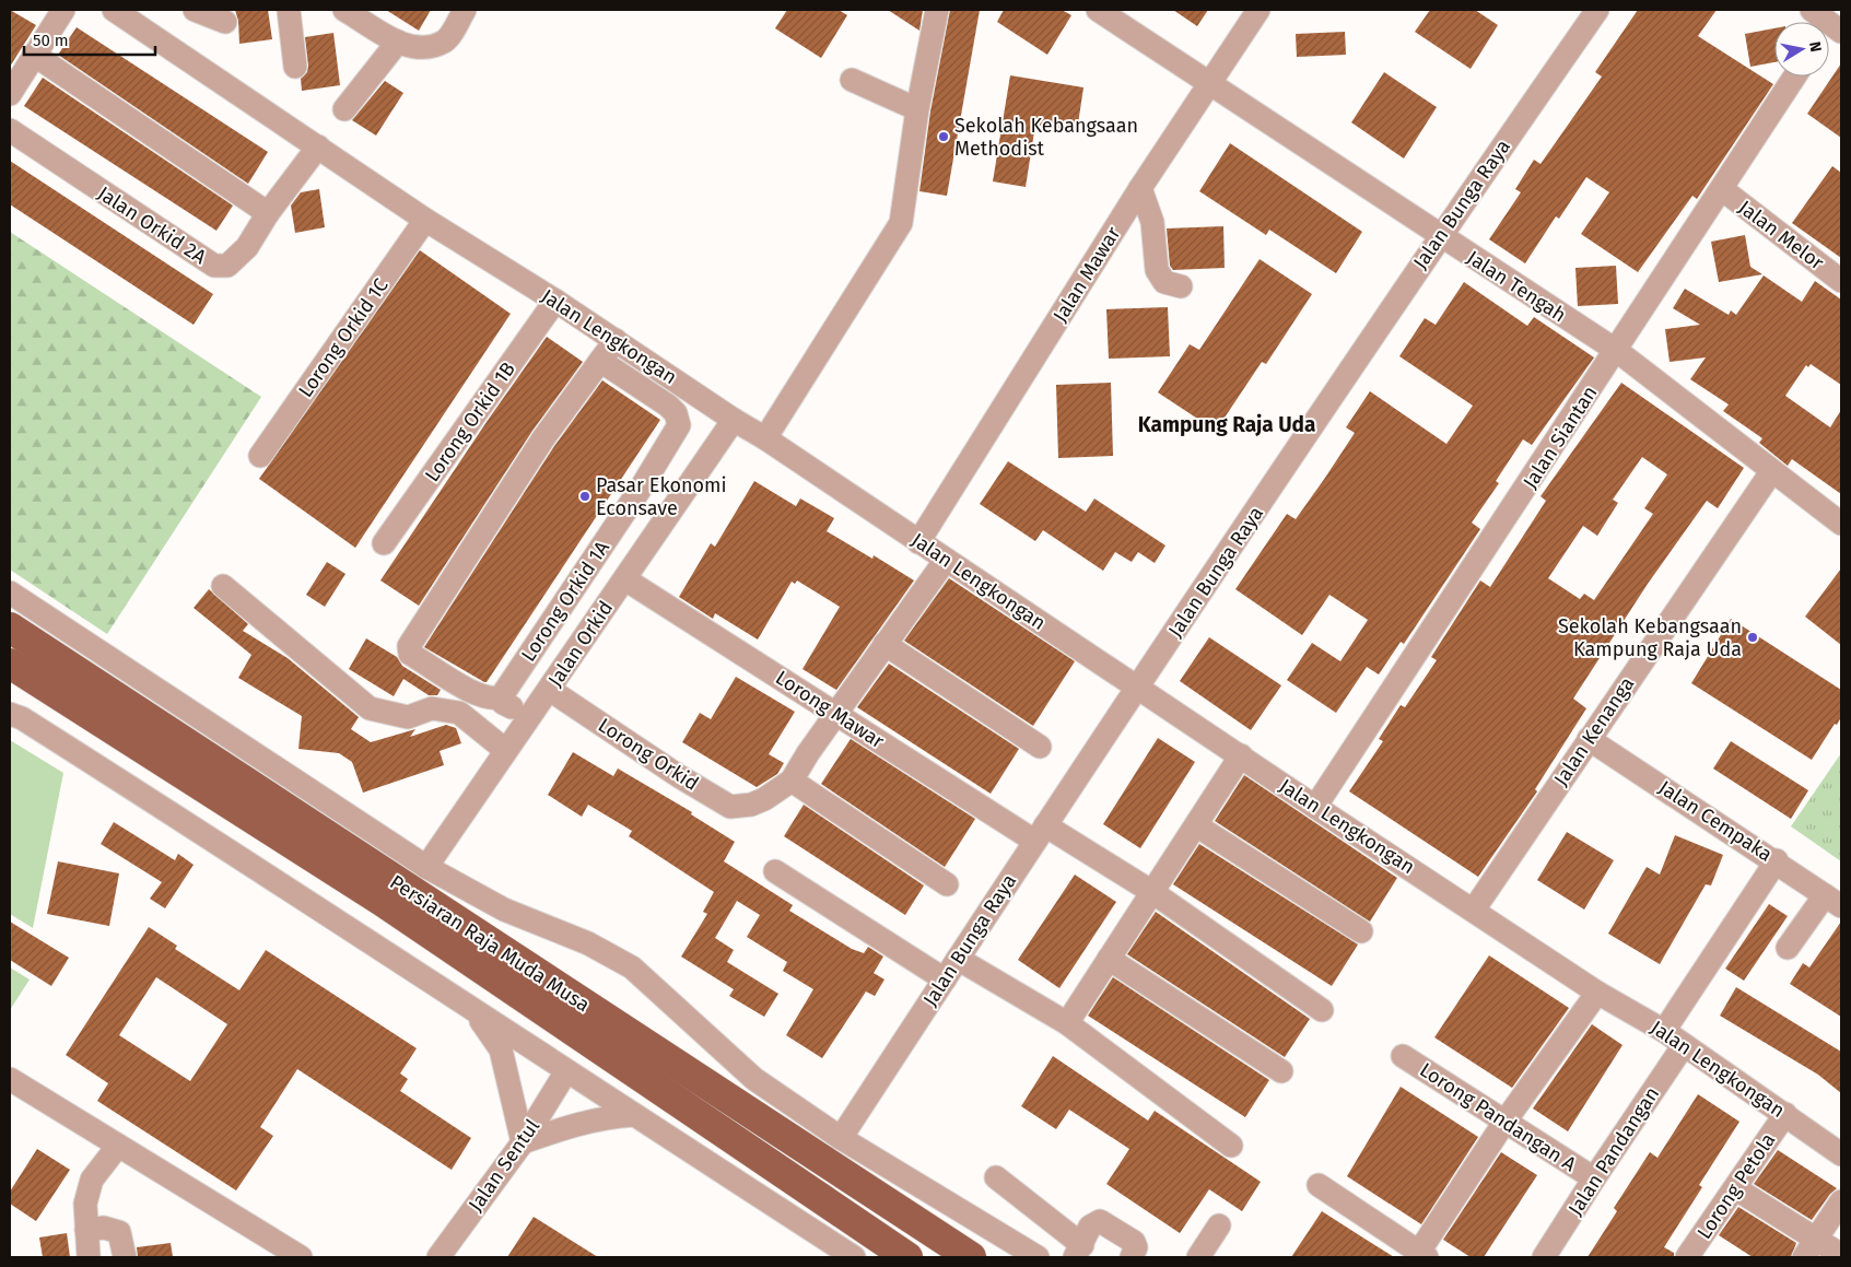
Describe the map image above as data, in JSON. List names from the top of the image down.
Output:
{
  "streets": {
    "main road": ["Persiaran Raja Muda Musa"],
    "street": [
      "Jalan Bunga Raya",
      "Jalan Orkid 2A",
      "Jalan Melor",
      "Jalan Mawar",
      "Jalan Tengah",
      "Jalan Lengkongan",
      "Lorong Orkid 1C",
      "Lorong Orkid 1B",
      "Jalan Siantan",
      "Lorong Orkid 1A",
      "Jalan Orkid",
      "Lorong Mawar",
      "Jalan Kenanga",
      "Lorong Orkid",
      "Jalan Cempaka",
      "Lorong Pandangan A",
      "Jalan Pandangan",
      "Jalan Sentul",
      "Lorong Petola"
    ]
  },
  "crossings": [
    ["Jalan Bunga Raya", "Jalan Tengah"],
    ["Jalan Bunga Raya", "Jalan Lengkongan"],
    ["Jalan Bunga Raya", "Lorong Mawar"],
    ["Jalan Orkid 2A", "Jalan Lengkongan"],
    ["Jalan Melor", "Jalan Siantan"],
    ["Jalan Mawar", "Jalan Tengah"],
    ["Jalan Mawar", "Jalan Lengkongan"],
    ["Jalan Tengah", "Jalan Siantan"],
    ["Jalan Tengah", "Jalan Kenanga"],
    ["Jalan Lengkongan", "Lorong Orkid 1C"],
    ["Jalan Lengkongan", "Lorong Orkid 1B"],
    ["Jalan Lengkongan", "Jalan Siantan"],
    ["Jalan Lengkongan", "Jalan Orkid"],
    ["Jalan Lengkongan", "Jalan Kenanga"],
    ["Jalan Lengkongan", "Jalan Pandangan"],
    ["Jalan Lengkongan", "Lorong Petola"],
    ["Jalan Orkid", "Lorong Mawar"],
    ["Jalan Orkid", "Lorong Orkid"],
    ["Jalan Kenanga", "Jalan Cempaka"],
    ["Lorong Pandangan A", "Jalan Pandangan"]
  ],
  "districts": ["Kampung Raja Uda"],
  "places": ["Sekolah Kebangsaan Methodist", "Pasar Ekonomi Econsave", "Sekolah Kebangsaan Kampung Raja Uda"],
  "scale_bar": "50 m",
  "north": "right"
}
